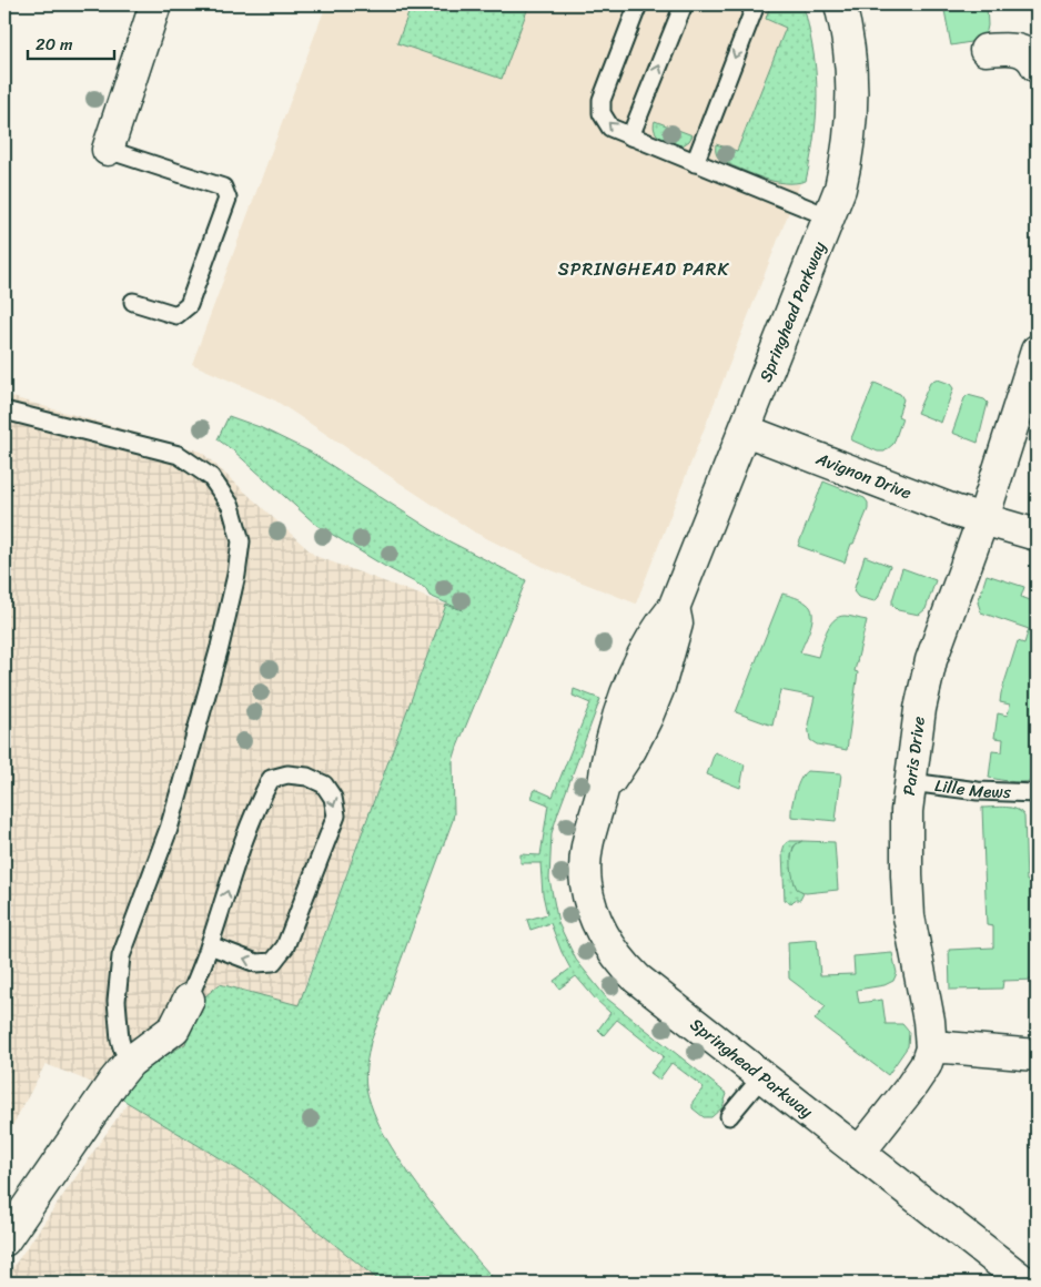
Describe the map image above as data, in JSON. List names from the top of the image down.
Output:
{
  "streets": {
    "street": ["Springhead Parkway", "Avignon Drive", "Paris Drive"],
    "lane": ["Lille Mews"]
  },
  "crossings": [
    ["Springhead Parkway", "Avignon Drive"],
    ["Springhead Parkway", "Paris Drive"],
    ["Avignon Drive", "Paris Drive"],
    ["Paris Drive", "Lille Mews"]
  ],
  "districts": ["SPRINGHEAD PARK"],
  "scale_bar": "20 m"
}
